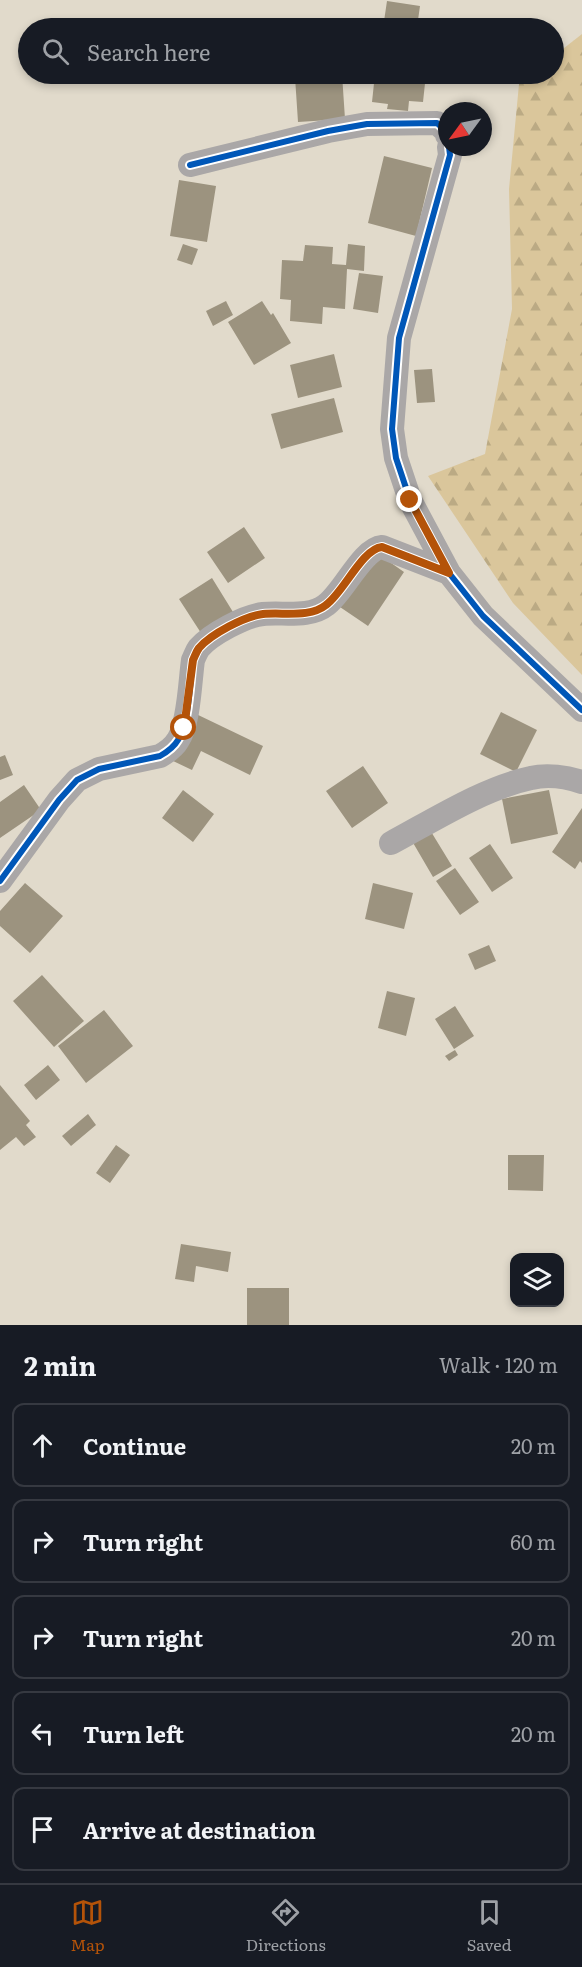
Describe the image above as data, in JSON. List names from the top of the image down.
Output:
{
  "north": "bottom left",
  "page": {
    "search": "Search here",
    "heading": ["2 min", "Walk · 120 m"],
    "list": [
      ["Continue", "20 m"],
      ["Turn right", "60 m"],
      ["Turn right", "20 m"],
      ["Turn left", "20 m"],
      "Arrive at destination"
    ],
    "nav": ["Map", "Directions", "Saved"]
  }
}
